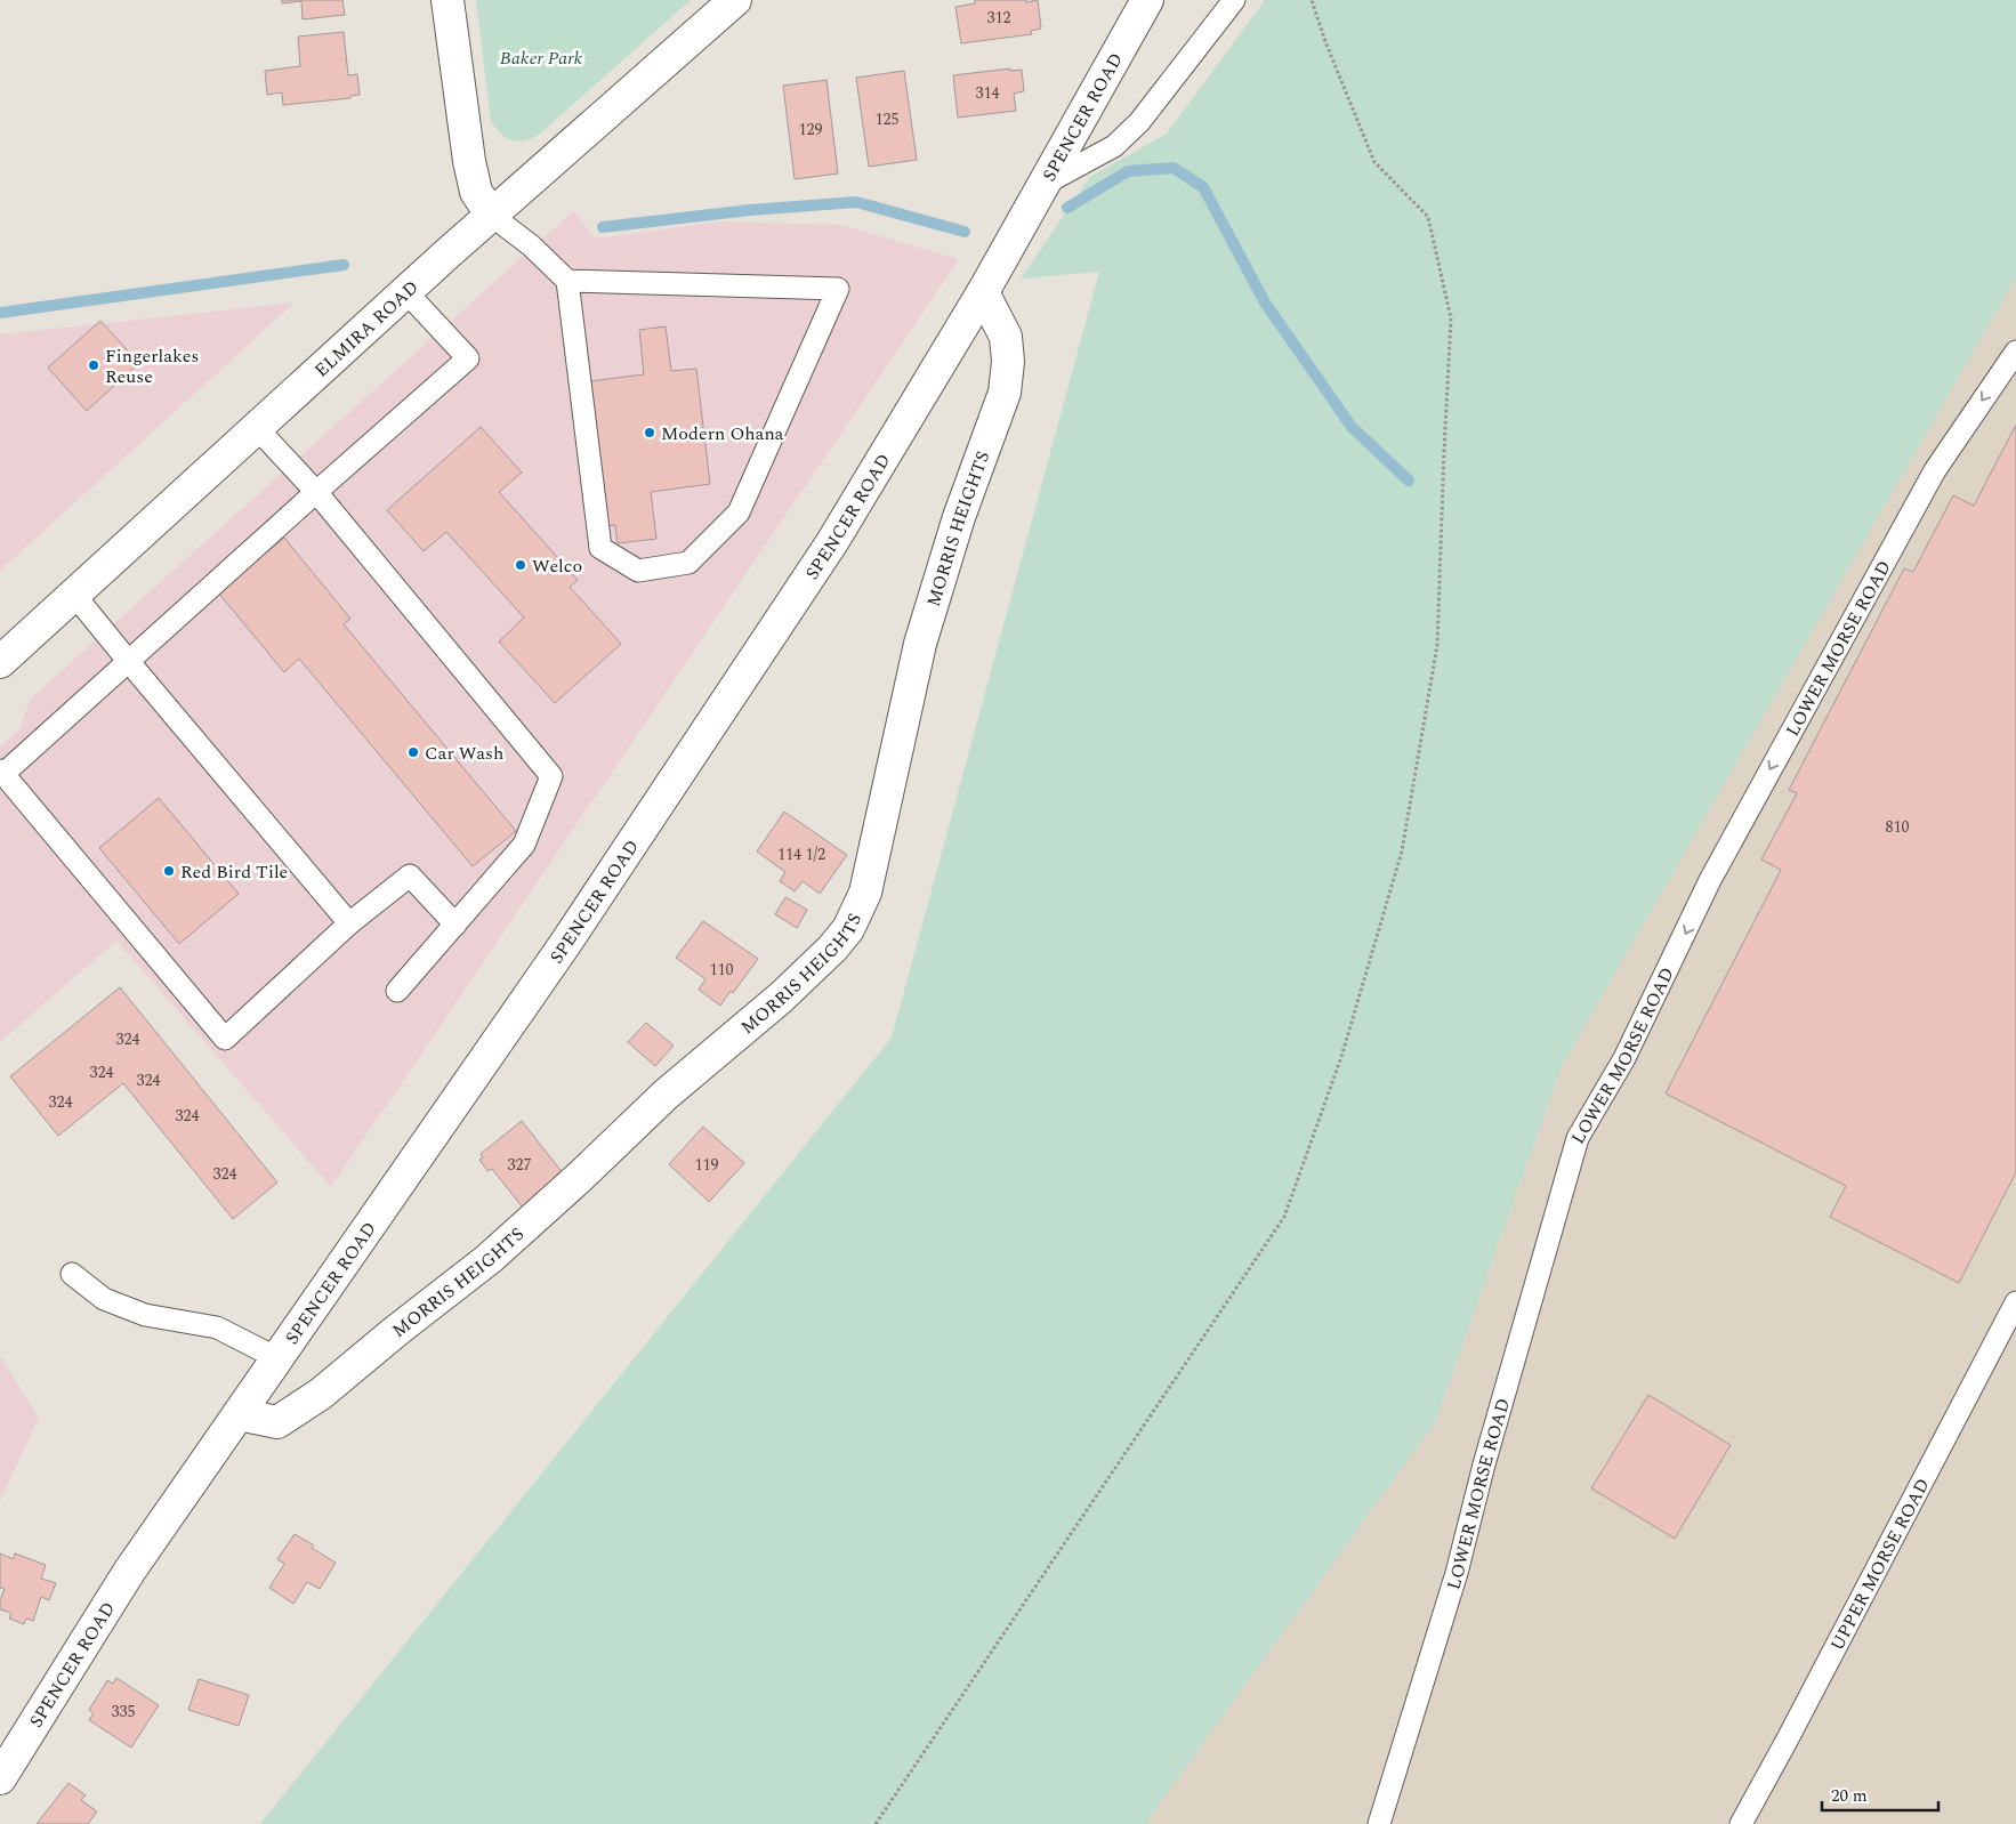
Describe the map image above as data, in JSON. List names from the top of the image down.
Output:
{
  "streets": {
    "street": ["SPENCER ROAD", "ELMIRA ROAD", "MORRIS HEIGHTS"],
    "lane": ["LOWER MORSE ROAD", "UPPER MORSE ROAD"]
  },
  "crossings": [
    ["SPENCER ROAD", "MORRIS HEIGHTS"]
  ],
  "one_way": ["LOWER MORSE ROAD"],
  "parks": ["Baker Park"],
  "places": [
    "Fingerlakes Reuse",
    "Modern Ohana",
    "Welco",
    "Car Wash",
    "Red Bird Tile"
  ],
  "house_numbers": [
    "312",
    "314",
    "125",
    "129",
    "810",
    "114 1/2",
    "110",
    "324",
    "324",
    "324",
    "324",
    "324",
    "327",
    "119",
    "324",
    "335"
  ],
  "scale_bar": "20 m"
}
